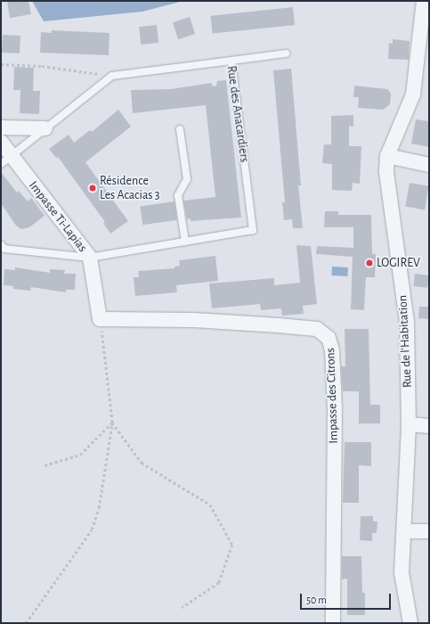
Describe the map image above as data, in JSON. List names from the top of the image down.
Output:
{
  "streets": {
    "street": ["Impasse Ti-Lapias", "Rue de l'Habitation", "Impasse des Citrons"],
    "lane": ["Rue des Anacardiers"]
  },
  "crossings": [
    ["Rue des Anacardiers", "Impasse Ti-Lapias"],
    ["Impasse Ti-Lapias", "Impasse des Citrons"]
  ],
  "places": ["Résidence Les Acacias 3", "LOGIREV"],
  "scale_bar": "50 m"
}
